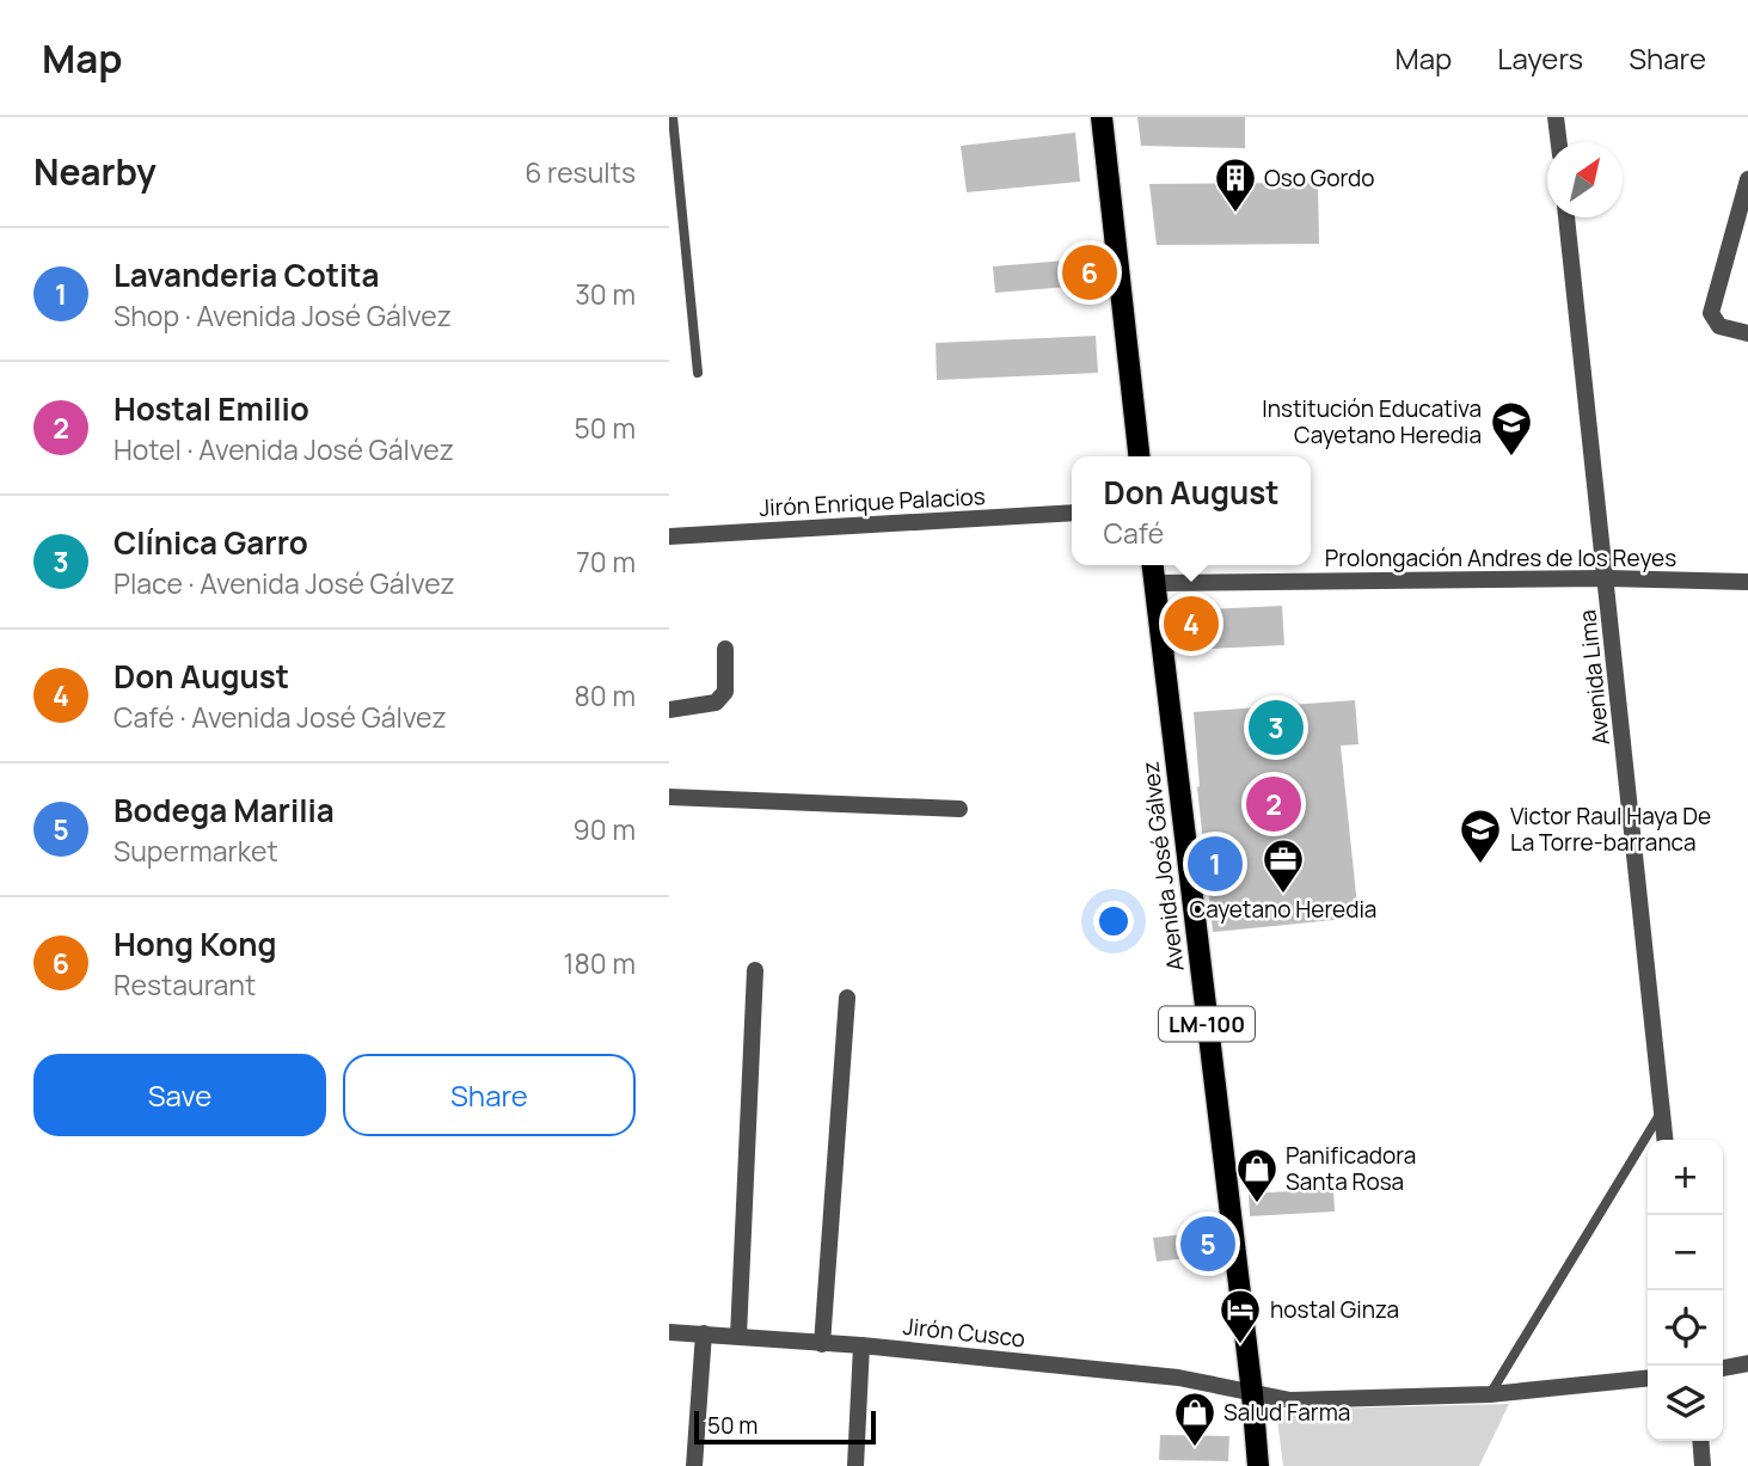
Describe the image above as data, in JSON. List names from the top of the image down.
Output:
{
  "streets": {
    "main road": ["Avenida José Gálvez", "LM-100"],
    "street": [
      "Jirón Enrique Palacios",
      "Prolongación Andres de los Reyes",
      "Avenida Lima",
      "Jirón Cusco"
    ]
  },
  "crossings": [
    ["Prolongación Andres de los Reyes", "Avenida Lima"],
    ["Prolongación Andres de los Reyes", "Avenida José Gálvez"],
    ["Avenida José Gálvez", "Jirón Cusco"]
  ],
  "places": {
    "building": ["Oso Gordo"],
    "school or university": ["Institución Educativa Cayetano Heredia", "Victor Raul Haya De La Torre-barranca"],
    "office": ["Cayetano Heredia"],
    "shop": ["Panificadora Santa Rosa", "Salud Farma"],
    "hotel": ["hostal Ginza"]
  },
  "scale_bar": "50 m",
  "north": "top right",
  "page": {
    "header": "Map",
    "nav": ["Map", "Layers", "Share"],
    "heading": ["Nearby", "6 results"],
    "list": [
      {
        "mark": "1",
        "name": "Lavanderia Cotita",
        "note": "Shop · Avenida José Gálvez",
        "value": "30 m"
      },
      {
        "mark": "2",
        "name": "Hostal Emilio",
        "note": "Hotel · Avenida José Gálvez",
        "value": "50 m"
      },
      {
        "mark": "3",
        "name": "Clínica Garro",
        "note": "Place · Avenida José Gálvez",
        "value": "70 m"
      },
      {
        "mark": "4",
        "name": "Don August",
        "note": "Café · Avenida José Gálvez",
        "value": "80 m"
      },
      {
        "mark": "5",
        "name": "Bodega Marilia",
        "note": "Supermarket",
        "value": "90 m"
      },
      {
        "mark": "6",
        "name": "Hong Kong",
        "note": "Restaurant",
        "value": "180 m"
      }
    ],
    "pins": [
      "6",
      "4",
      "3",
      "2",
      "1",
      "5"
    ],
    "popup": ["Don August", "Café"],
    "buttons": ["Save", "Share"],
    "map_buttons": ["+", "−"],
    "scale": "50 m"
  }
}
